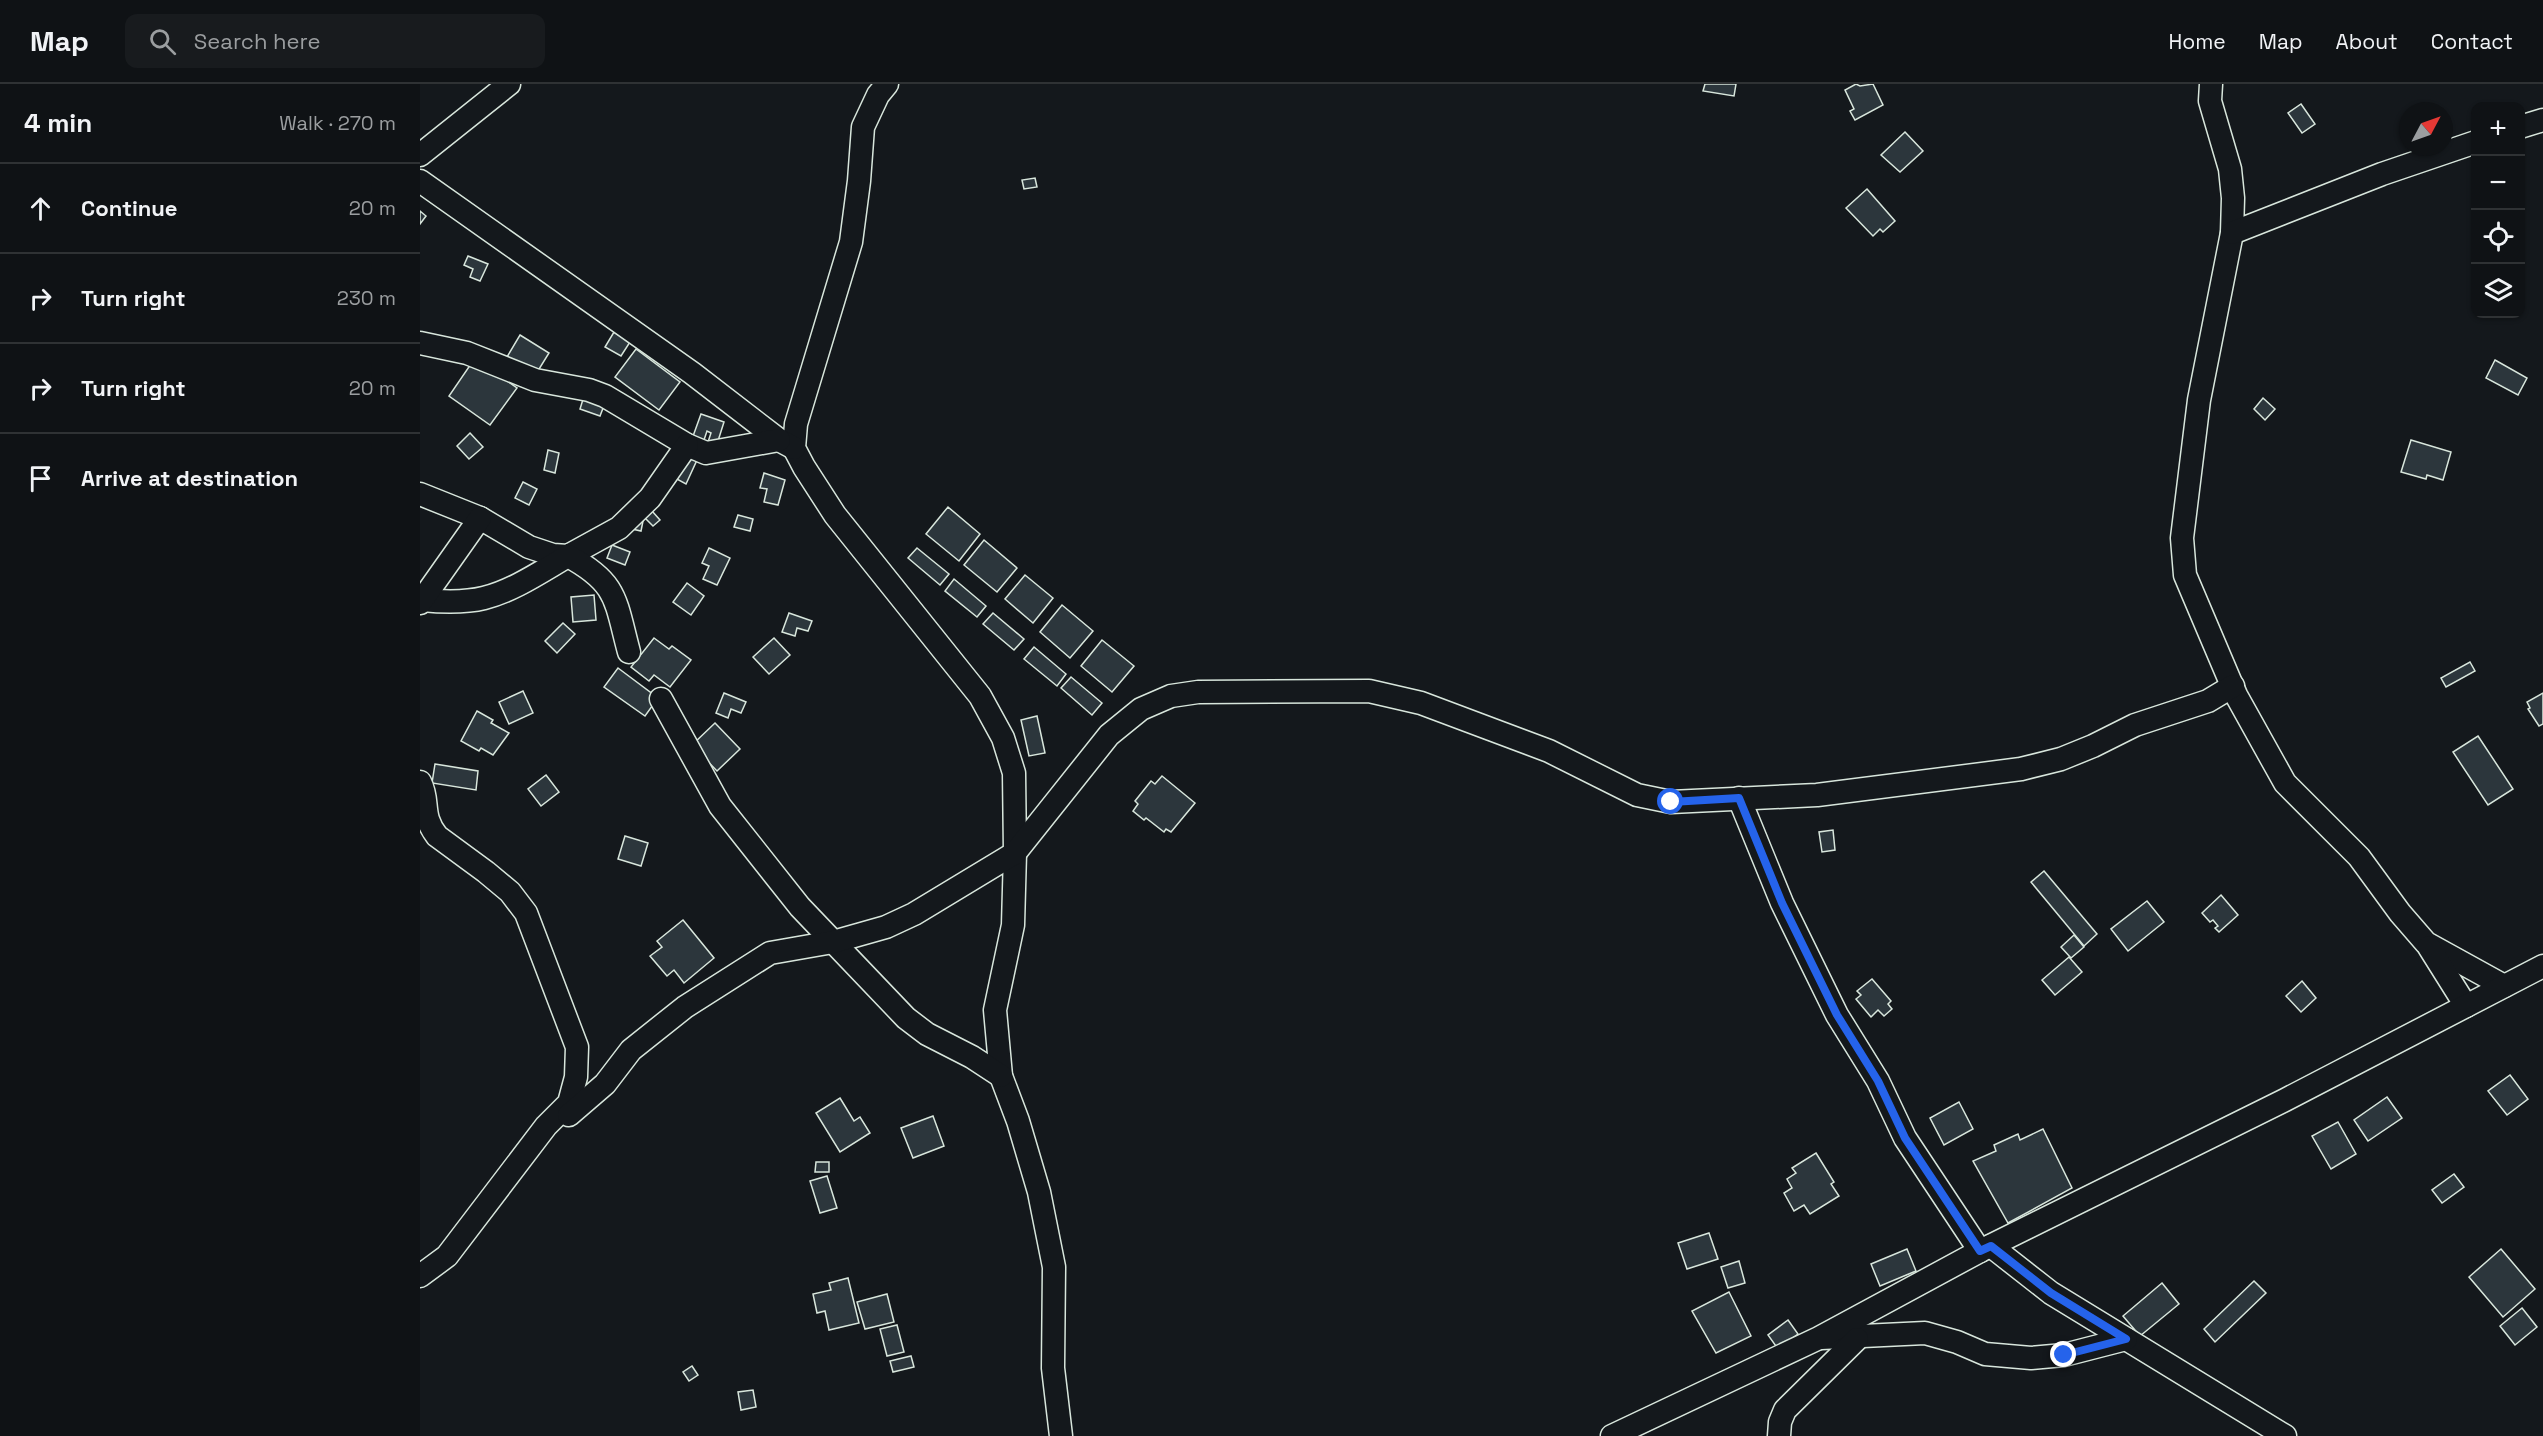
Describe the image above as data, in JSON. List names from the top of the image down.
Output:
{
  "north": "top right",
  "page": {
    "header": "Map",
    "search": "Search here",
    "nav": [
      "Home",
      "Map",
      "About",
      "Contact"
    ],
    "heading": ["4 min", "Walk · 270 m"],
    "map_buttons": ["+", "−"],
    "list": [
      ["Continue", "20 m"],
      ["Turn right", "230 m"],
      ["Turn right", "20 m"],
      "Arrive at destination"
    ]
  }
}
